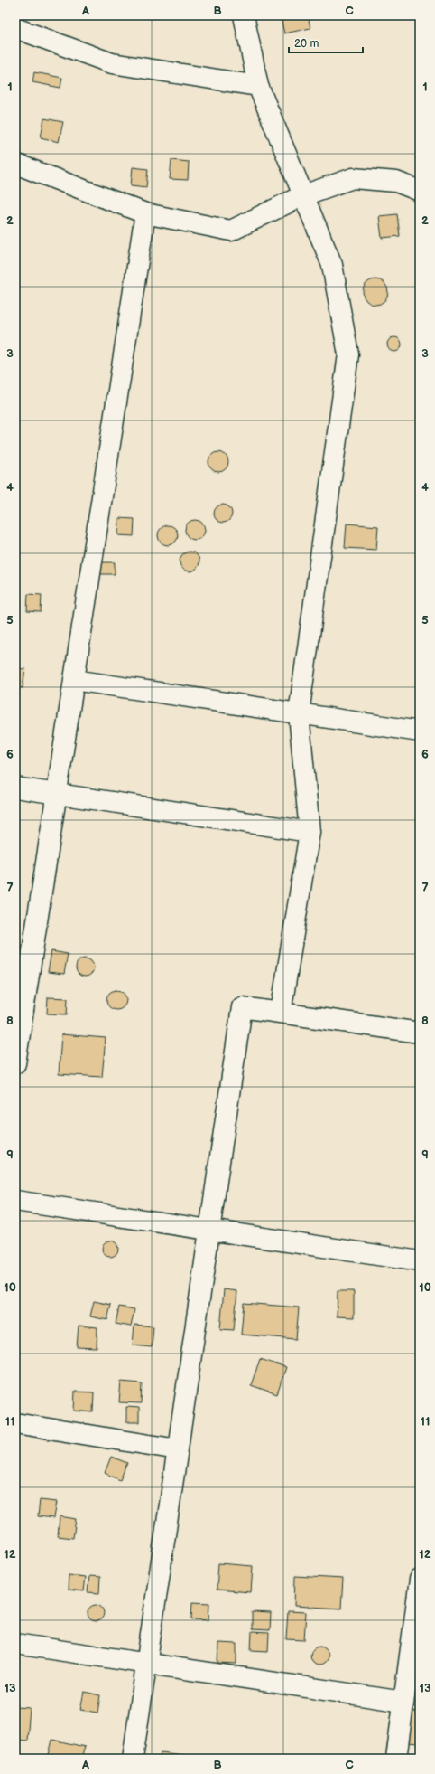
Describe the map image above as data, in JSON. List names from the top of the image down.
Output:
{
  "scale_bar": "20 m",
  "grid": {
    "columns": ["A", "B", "C"],
    "rows": [
      "1",
      "2",
      "3",
      "4",
      "5",
      "6",
      "7",
      "8",
      "9",
      "10",
      "11",
      "12",
      "13"
    ]
  }
}
